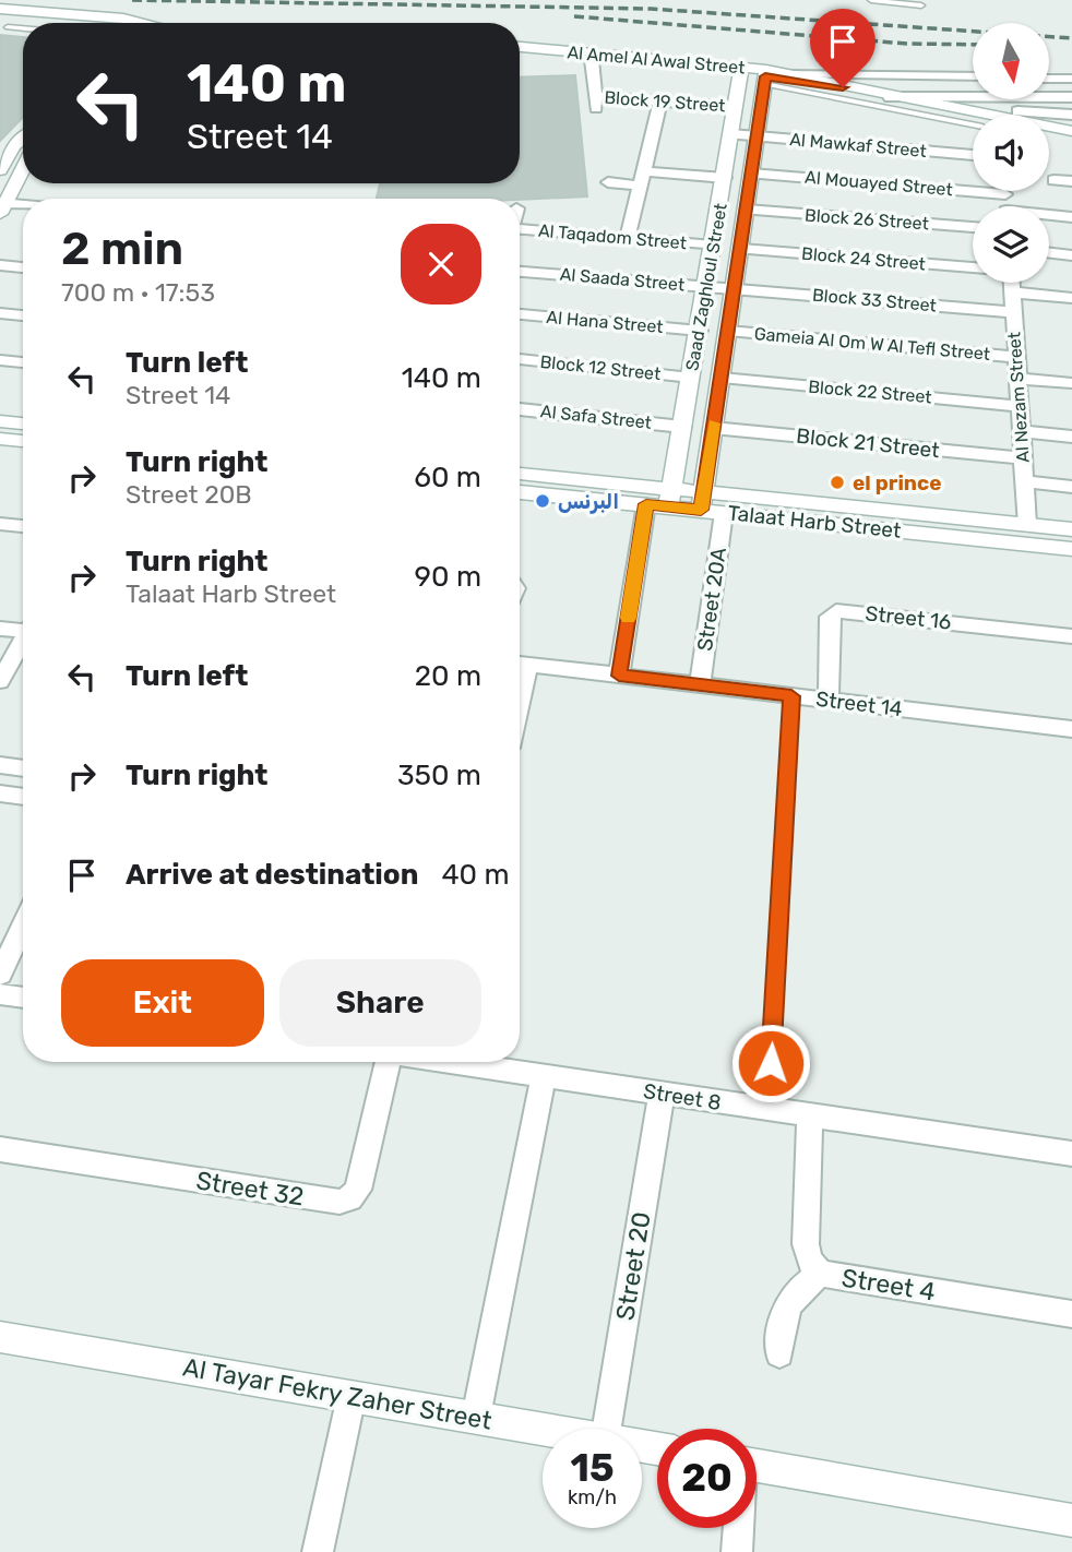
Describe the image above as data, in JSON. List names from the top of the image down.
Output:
{
  "streets": {
    "street": [
      "Al Amel Al Awal Street",
      "Block 19 Street",
      "Al Mawkaf Street",
      "Al Mouayed Street",
      "Block 26 Street",
      "Al Taqadom Street",
      "Block 24 Street",
      "Al Saada Street",
      "Saad Zaghloul Street",
      "Block 33 Street",
      "Al Hana Street",
      "Gameia Al Om W Al Tefl Street",
      "Block 12 Street",
      "Block 22 Street",
      "Al Nezam Street",
      "Al Safa Street",
      "Block 21 Street",
      "Talaat Harb Street",
      "Street 20A",
      "Street 16",
      "Street 14",
      "Street 8",
      "Street 32",
      "Street 20",
      "Street 4",
      "Al Tayar Fekry Zaher Street"
    ]
  },
  "crossings": [
    ["Al Amel Al Awal Street", "Block 19 Street"],
    ["Al Amel Al Awal Street", "Saad Zaghloul Street"],
    ["Block 19 Street", "Saad Zaghloul Street"],
    ["Al Mawkaf Street", "Saad Zaghloul Street"],
    ["Al Mouayed Street", "Saad Zaghloul Street"],
    ["Block 26 Street", "Saad Zaghloul Street"],
    ["Al Taqadom Street", "Saad Zaghloul Street"],
    ["Block 24 Street", "Saad Zaghloul Street"],
    ["Al Saada Street", "Saad Zaghloul Street"],
    ["Al Saada Street", "Block 33 Street"],
    ["Saad Zaghloul Street", "Block 33 Street"],
    ["Saad Zaghloul Street", "Al Hana Street"],
    ["Saad Zaghloul Street", "Gameia Al Om W Al Tefl Street"],
    ["Saad Zaghloul Street", "Block 12 Street"],
    ["Saad Zaghloul Street", "Block 22 Street"],
    ["Saad Zaghloul Street", "Al Safa Street"],
    ["Saad Zaghloul Street", "Block 21 Street"],
    ["Saad Zaghloul Street", "Talaat Harb Street"],
    ["Block 33 Street", "Al Nezam Street"],
    ["Gameia Al Om W Al Tefl Street", "Al Nezam Street"],
    ["Block 22 Street", "Al Nezam Street"],
    ["Al Nezam Street", "Block 21 Street"],
    ["Al Nezam Street", "Talaat Harb Street"],
    ["Talaat Harb Street", "Street 20A"],
    ["Street 20A", "Street 14"],
    ["Street 16", "Street 14"],
    ["Street 8", "Street 20"],
    ["Street 8", "Street 4"]
  ],
  "places": ["el prince", "البرنس"],
  "north": "bottom",
  "page": {
    "turn": ["140 m", "Street 14"],
    "heading": ["2 min", "700 m · 17:53"],
    "list": [
      {
        "name": "Turn left",
        "note": "Street 14",
        "value": "140 m"
      },
      {
        "name": "Turn right",
        "note": "Street 20B",
        "value": "60 m"
      },
      {
        "name": "Turn right",
        "note": "Talaat Harb Street",
        "value": "90 m"
      },
      {
        "name": "Turn left",
        "value": "20 m"
      },
      {
        "name": "Turn right",
        "value": "350 m"
      },
      {
        "name": "Arrive at destination",
        "value": "40 m"
      }
    ],
    "buttons": ["Exit", "Share"],
    "speed": "15 km/h",
    "limit": "20"
  }
}
